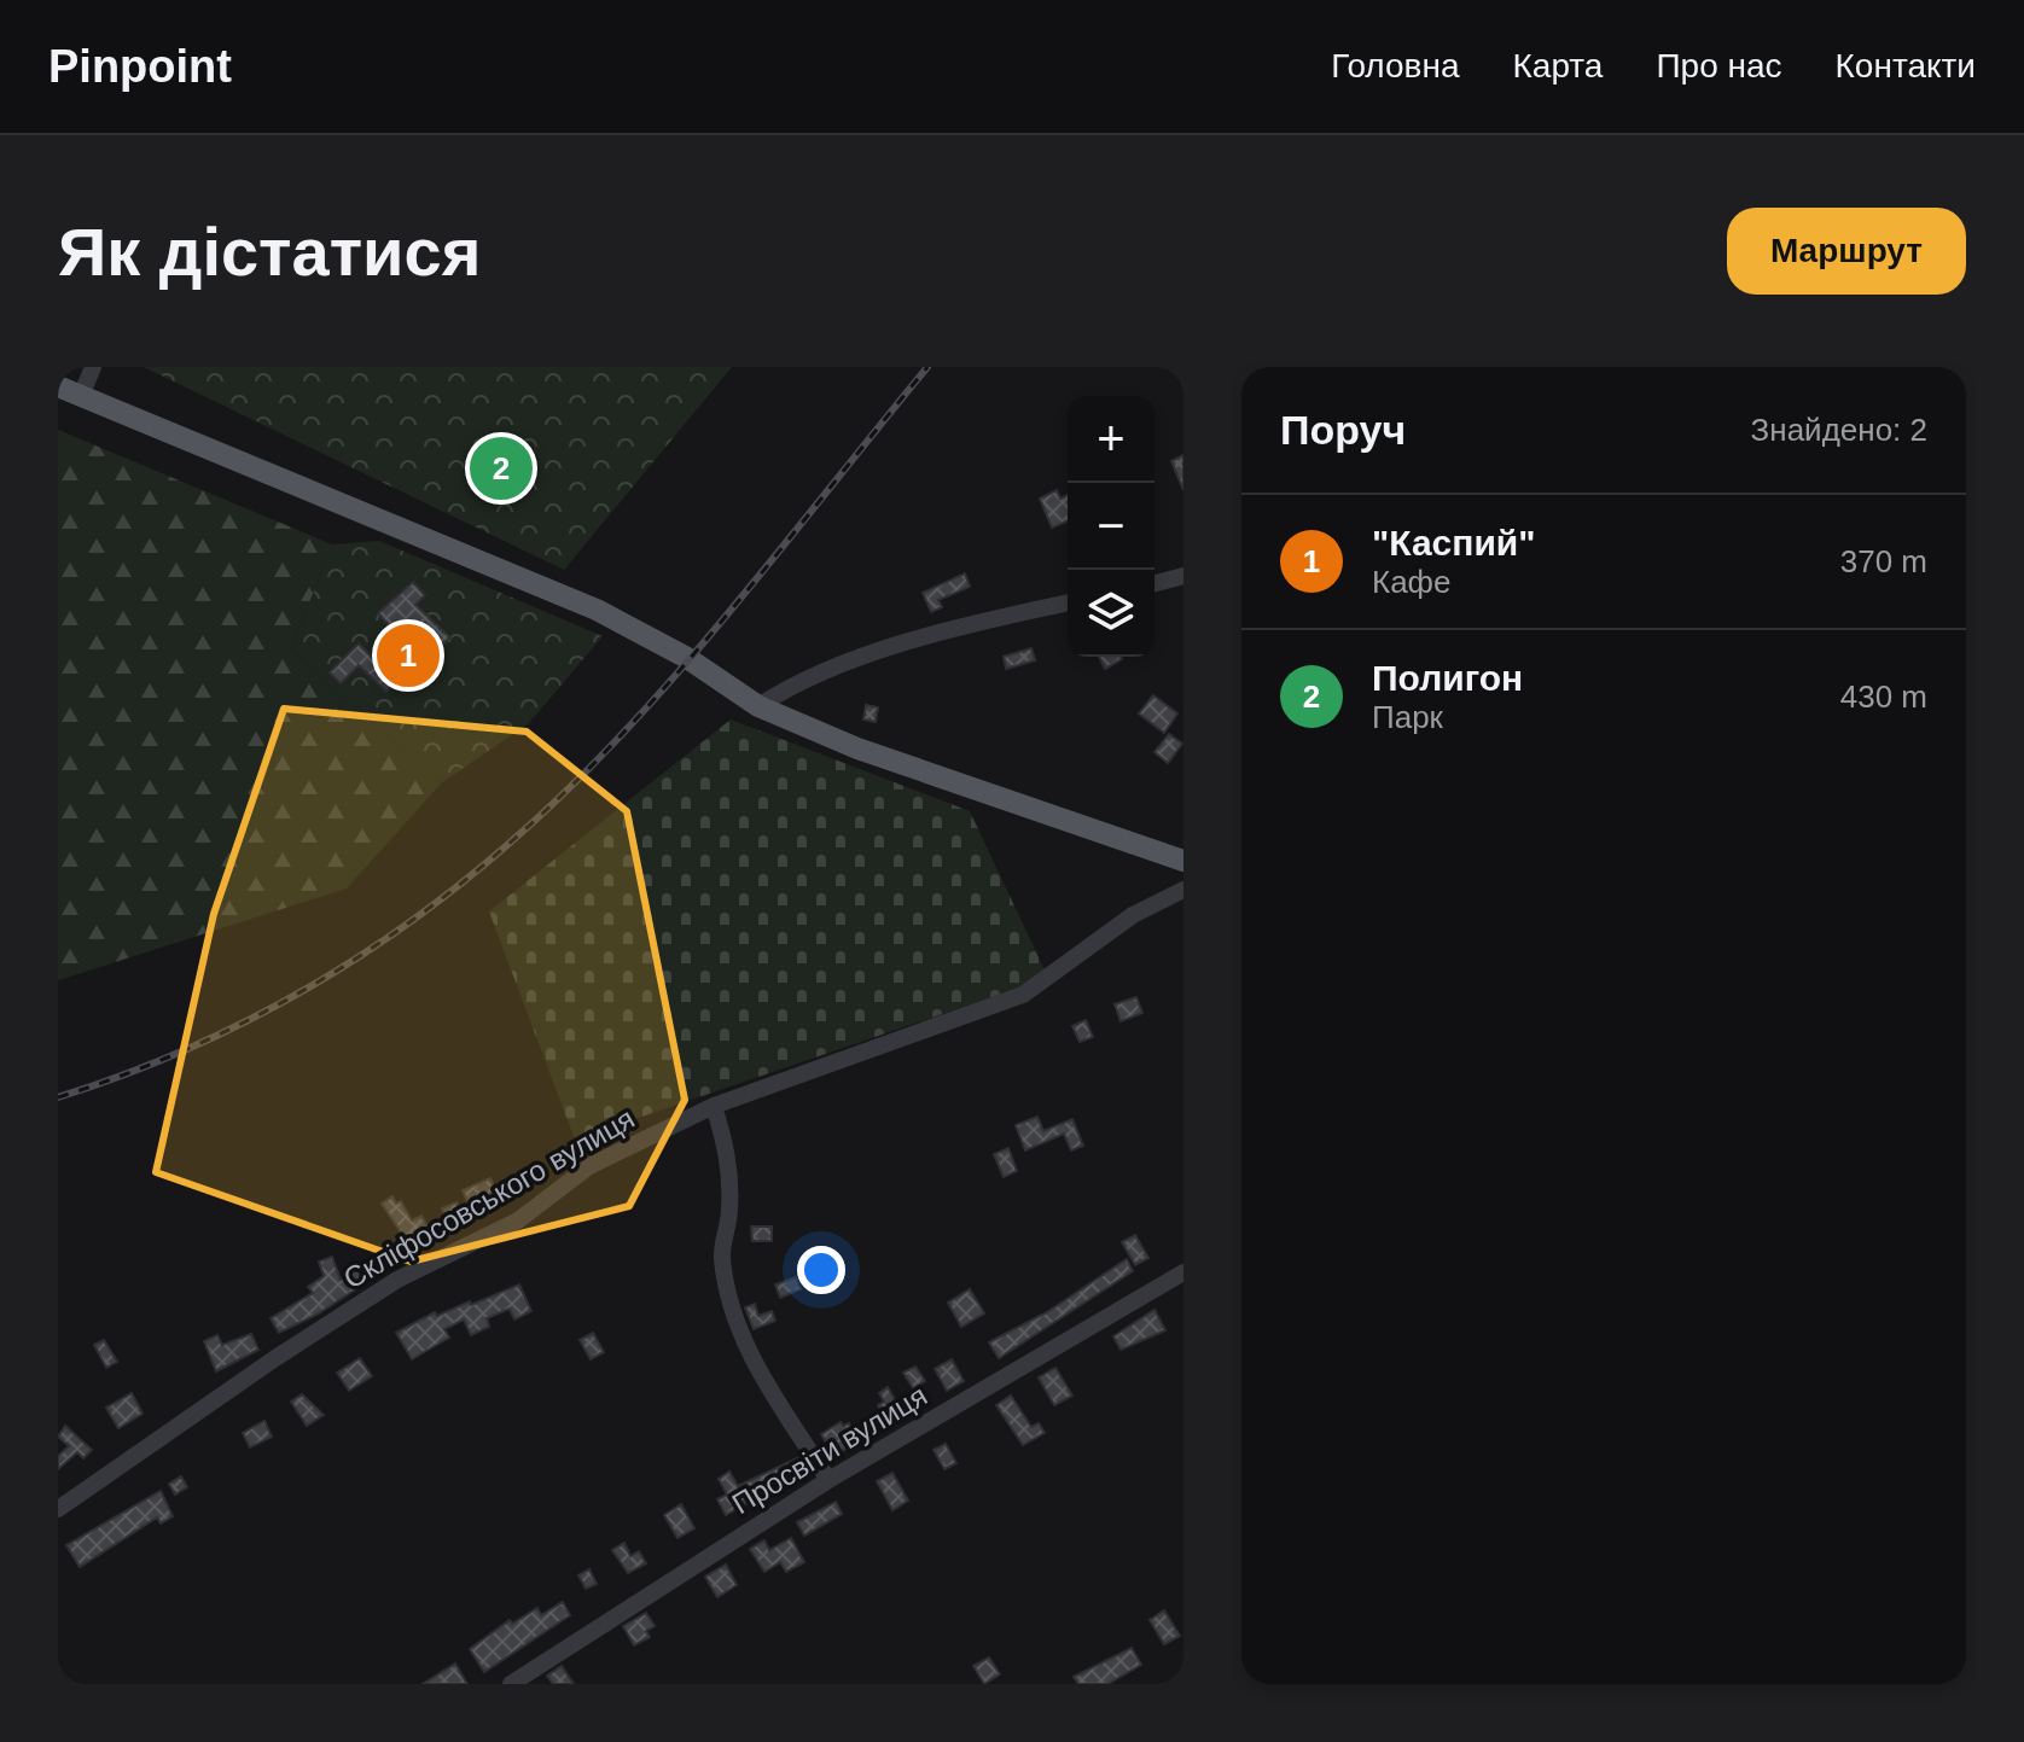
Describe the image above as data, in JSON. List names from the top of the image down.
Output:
{
  "streets": {
    "street": ["Скліфосовського вулиця", "Просвіти вулиця"]
  },
  "page": {
    "header": "Pinpoint",
    "nav": [
      "Головна",
      "Карта",
      "Про нас",
      "Контакти"
    ],
    "buttons": "Маршрут",
    "title": "Як дістатися",
    "heading": ["Поруч", "Знайдено: 2"],
    "map_buttons": ["+", "−"],
    "pins": ["2", "1"],
    "list": [
      {
        "mark": "1",
        "name": "\"Каспий\"",
        "note": "Кафе",
        "value": "370 m"
      },
      {
        "mark": "2",
        "name": "Полигон",
        "note": "Парк",
        "value": "430 m"
      }
    ]
  }
}
